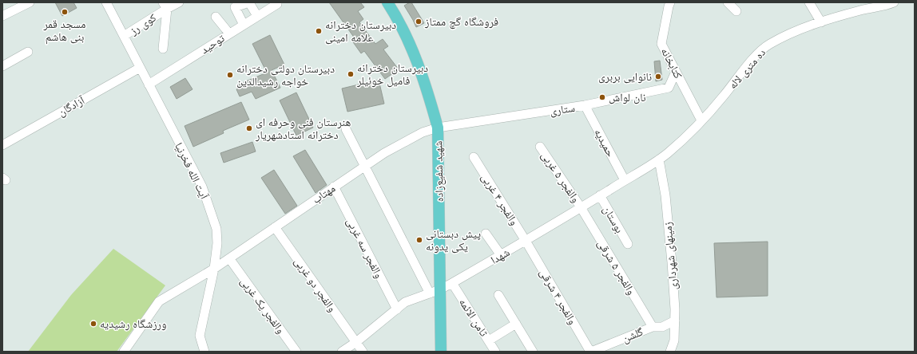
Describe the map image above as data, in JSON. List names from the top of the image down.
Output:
{
  "streets": {
    "main road": ["شهید شفیع‌زاده"],
    "street": [
      "کوی رز",
      "توحید",
      "کتابخانه",
      "ده متری لاله",
      "آزادگان",
      "ستاری",
      "حمیدیه",
      "آیت الله فخرنیا",
      "والفجر ۵ غربی",
      "مهتاب",
      "والفجر ۴ غربی",
      "بوستان",
      "والفجر سه غربی",
      "شهدا",
      "زمینهای شهرداری",
      "والفجر ۵ شرقی",
      "والفجر دو غربی",
      "والفجر ۴ شرقی",
      "والفجر یک غربی",
      "ثامن الائمه",
      "گلشن"
    ]
  },
  "crossings": [
    ["کوی رز", "آیت الله فخرنیا"],
    ["توحید", "آیت الله فخرنیا"],
    ["کتابخانه", "ده متری لاله"],
    ["کتابخانه", "ستاری"],
    ["ده متری لاله", "شهدا"],
    ["ده متری لاله", "زمینهای شهرداری"],
    ["آزادگان", "آیت الله فخرنیا"],
    ["ستاری", "حمیدیه"],
    ["ستاری", "شهید شفیع‌زاده"],
    ["ستاری", "مهتاب"],
    ["حمیدیه", "شهدا"],
    ["آیت الله فخرنیا", "مهتاب"],
    ["شهید شفیع‌زاده", "مهتاب"],
    ["شهید شفیع‌زاده", "شهدا"],
    ["والفجر ۵ غربی", "شهدا"],
    ["والفجر ۵ غربی", "والفجر ۵ شرقی"],
    ["مهتاب", "والفجر سه غربی"],
    ["مهتاب", "والفجر دو غربی"],
    ["مهتاب", "والفجر یک غربی"],
    ["والفجر ۴ غربی", "شهدا"],
    ["والفجر ۴ غربی", "والفجر ۴ شرقی"],
    ["بوستان", "شهدا"],
    ["والفجر سه غربی", "شهدا"],
    ["شهدا", "زمینهای شهرداری"],
    ["شهدا", "والفجر ۵ شرقی"],
    ["شهدا", "والفجر دو غربی"],
    ["شهدا", "والفجر ۴ شرقی"],
    ["شهدا", "ثامن الائمه"],
    ["زمینهای شهرداری", "گلشن"],
    ["والفجر ۵ شرقی", "گلشن"],
    ["والفجر ۴ شرقی", "گلشن"]
  ],
  "places": [
    "مسجد قمر بنی هاشم",
    "فروشگاه گچ ممتاز",
    "دبیرستان دخترانه علامه امینی",
    "دبیرستان دخترانه فامیل خوئیلر",
    "دبیرستان دولتی دخترانه خواجه رشیدالدین",
    "نانوایی بربری",
    "نان لواش",
    "هنرستان فنی وحرفه ای دخترانه استادشهریار",
    "پیش دبستانی یکی یدونه",
    "ورزشگاه رشیدیه"
  ]
}
